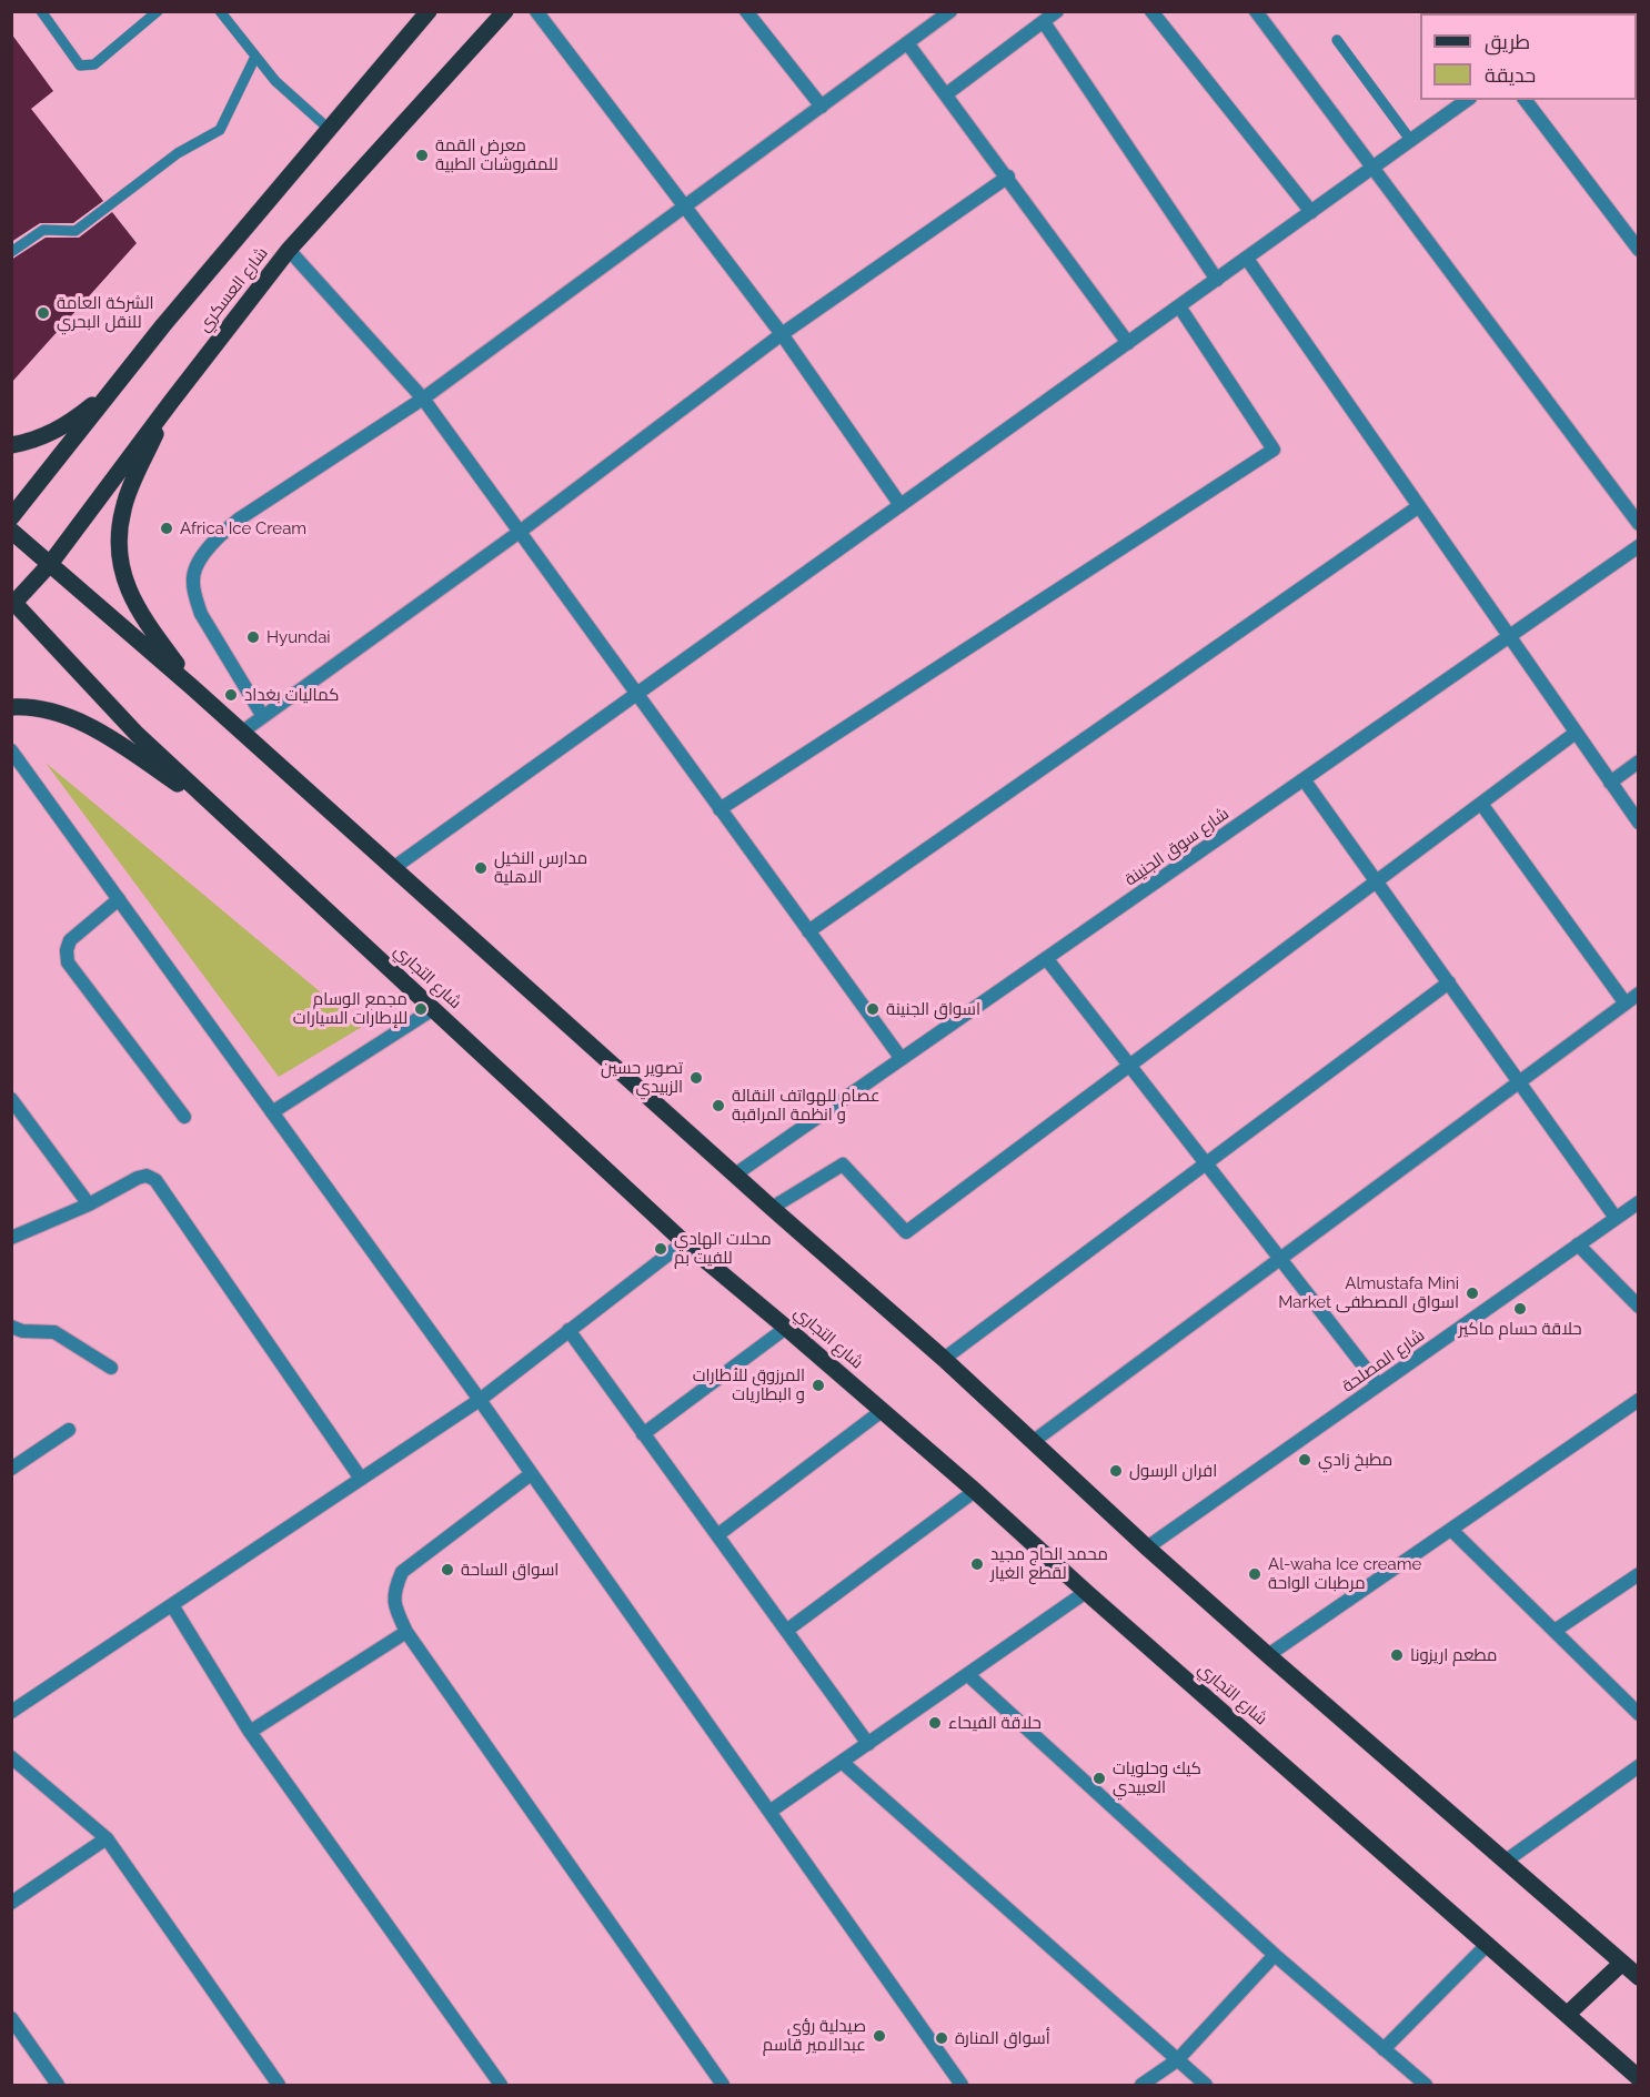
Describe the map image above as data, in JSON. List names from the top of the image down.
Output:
{
  "streets": {
    "main road": ["شارع العسكري", "شارع التجاري"],
    "street": ["شارع سوق الجنينة", "شارع المصلحة"]
  },
  "crossings": [
    ["شارع العسكري", "شارع التجاري"]
  ],
  "places": [
    "معرض القمة للمفروشات الطبية",
    "الشركة العامة للنقل البحري",
    "Africa Ice Cream",
    "Hyundai",
    "كماليات بغداد",
    "مدارس النخيل الاهلية",
    "مجمع الوسام للإطارات السيارات",
    "اسواق الجنينة",
    "تصوير حسين الزبيدي",
    "عصام للهواتف النقالة و انظمة المراقبة",
    "محلات الهادي للفيت بم",
    "Almustafa Mini Market اسواق المصطفى",
    "حلاقة حسام ماكير",
    "المرزوق للأطارات و البطاريات",
    "مطبخ زادي",
    "افران الرسول",
    "محمد الحاج مجيد لقطع الغيار",
    "اسواق الساحة",
    "Al-waha Ice creame مرطبات الواحة",
    "مطعم اريزونا",
    "حلاقة الفيحاء",
    "كيك وحلويات العبيدي",
    "صيدلية رؤى عبدالامير قاسم",
    "أسواق المنارة"
  ],
  "legend": ["طريق", "حديقة"]
}
